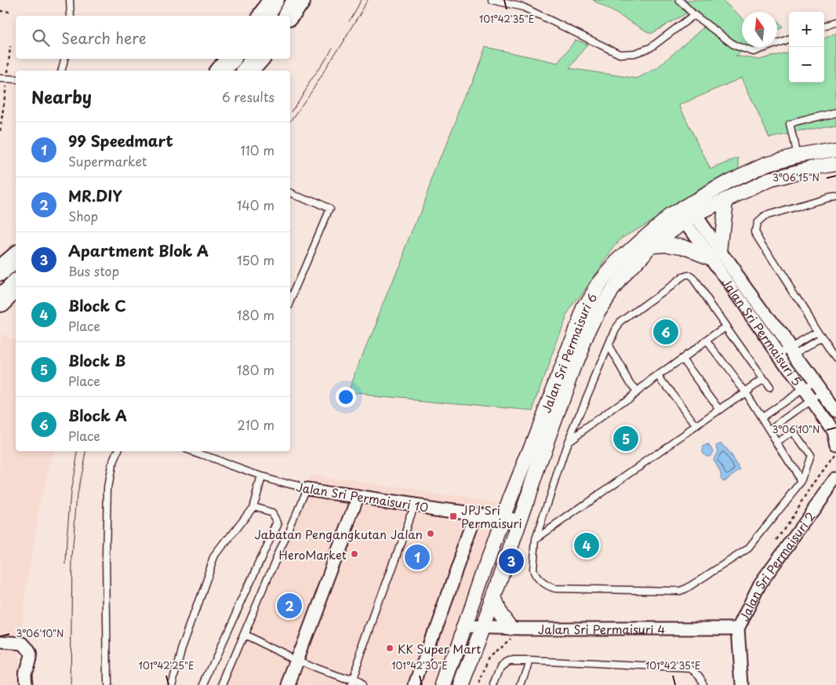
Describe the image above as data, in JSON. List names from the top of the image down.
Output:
{
  "streets": {
    "street": [
      "Jalan Sri Permaisuri 5",
      "Jalan Sri Permaisuri 6",
      "Jalan Sri Permaisuri 10",
      "Jalan Sri Permaisuri 2",
      "Jalan Sri Permaisuri 4"
    ]
  },
  "crossings": [
    ["Jalan Sri Permaisuri 5", "Jalan Sri Permaisuri 6"],
    ["Jalan Sri Permaisuri 6", "Jalan Sri Permaisuri 10"],
    ["Jalan Sri Permaisuri 6", "Jalan Sri Permaisuri 4"],
    ["Jalan Sri Permaisuri 2", "Jalan Sri Permaisuri 4"]
  ],
  "places": {
    "transit": ["JPJ Sri Permaisuri"],
    "other": ["Jabatan Pengangkutan Jalan", "HeroMarket", "KK Super Mart"]
  },
  "north": "top",
  "page": {
    "map_buttons": ["+", "−"],
    "search": "Search here",
    "heading": ["Nearby", "6 results"],
    "list": [
      {
        "mark": "1",
        "name": "99 Speedmart",
        "note": "Supermarket",
        "value": "110 m"
      },
      {
        "mark": "2",
        "name": "MR.DIY",
        "note": "Shop",
        "value": "140 m"
      },
      {
        "mark": "3",
        "name": "Apartment Blok A",
        "note": "Bus stop",
        "value": "150 m"
      },
      {
        "mark": "4",
        "name": "Block C",
        "note": "Place",
        "value": "180 m"
      },
      {
        "mark": "5",
        "name": "Block B",
        "note": "Place",
        "value": "180 m"
      },
      {
        "mark": "6",
        "name": "Block A",
        "note": "Place",
        "value": "210 m"
      }
    ],
    "pins": [
      "6",
      "5",
      "4",
      "1",
      "3",
      "2"
    ]
  },
  "coordinates": [
    "101°42'35\"E",
    "3°06'15\"N",
    "3°06'10\"N",
    "101°42'25\"E",
    "101°42'30\"E"
  ]
}
